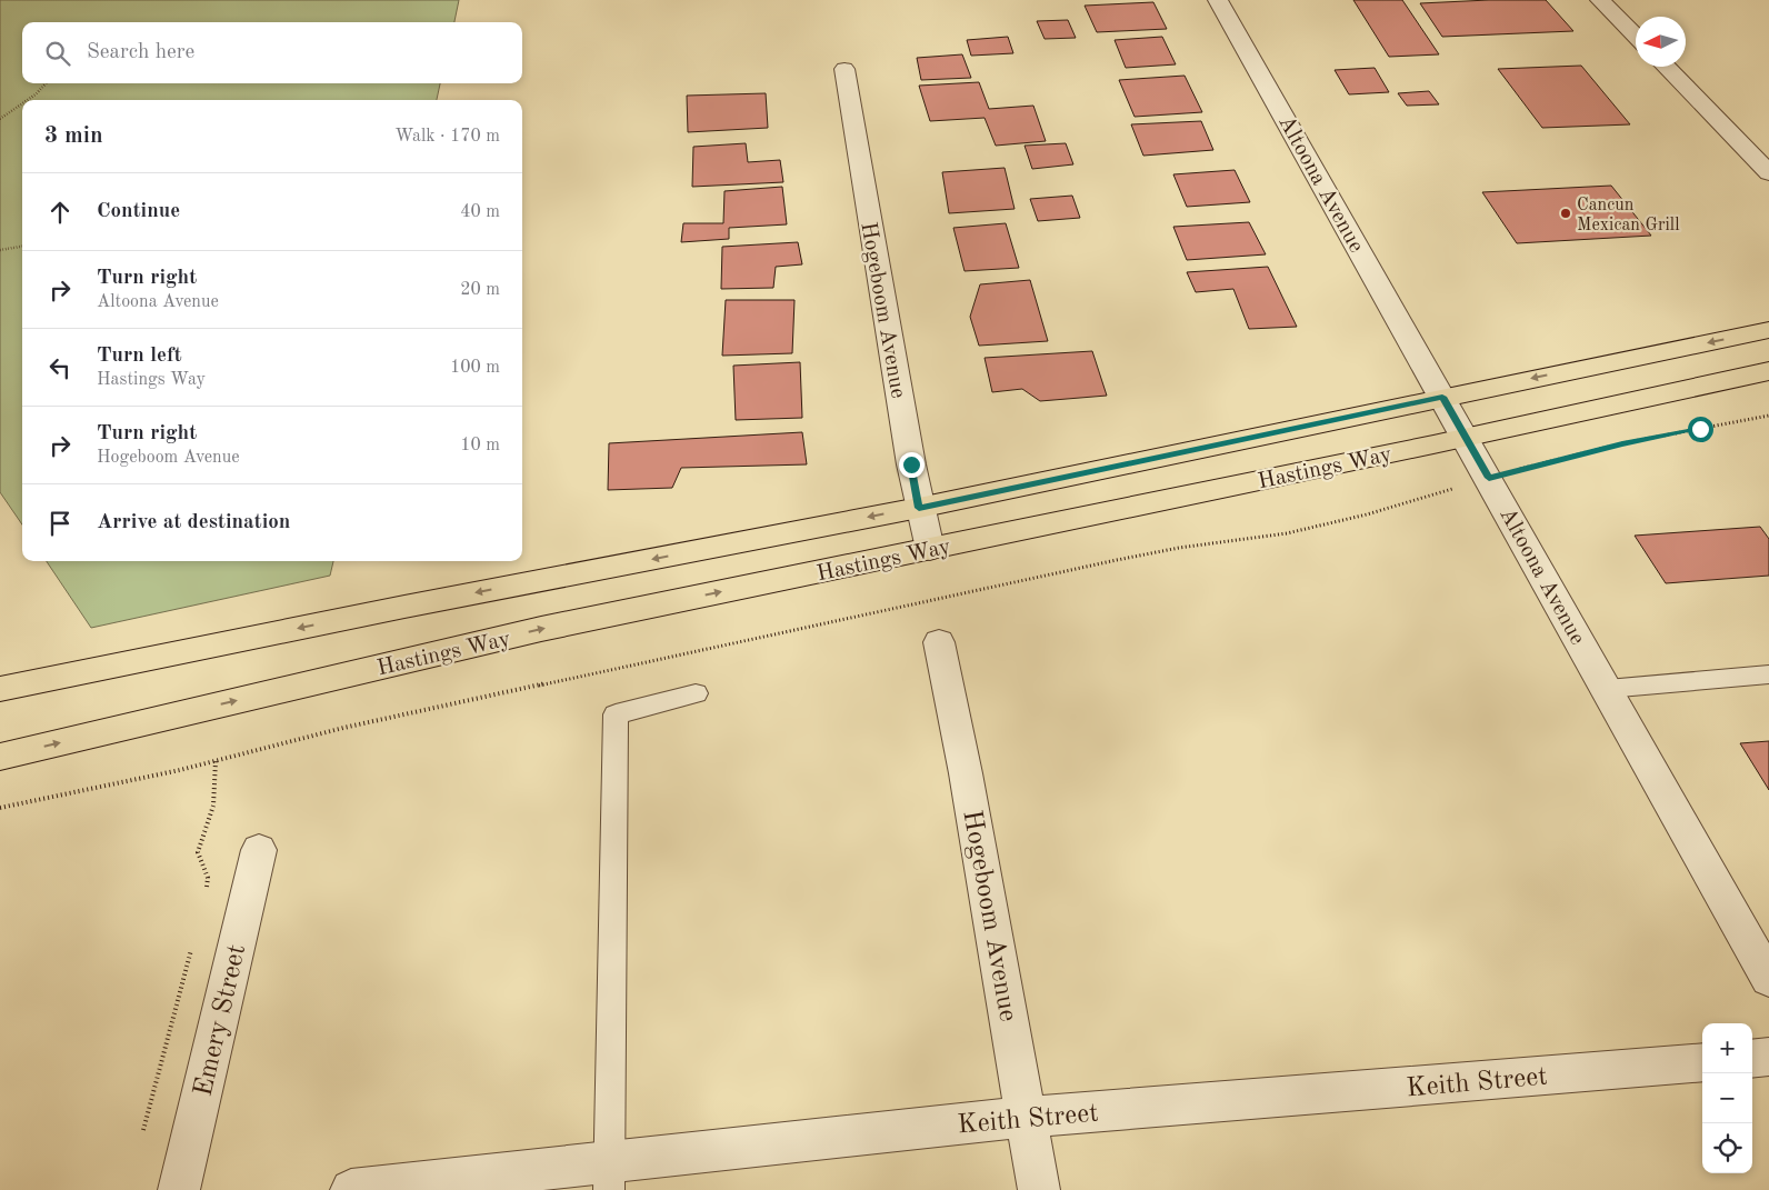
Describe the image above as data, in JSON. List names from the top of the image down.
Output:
{
  "streets": {
    "main road": ["Hastings Way"],
    "street": [
      "Altoona Avenue",
      "Hogeboom Avenue",
      "Emery Street",
      "Keith Street"
    ]
  },
  "crossings": [
    ["Altoona Avenue", "Hastings Way"],
    ["Hogeboom Avenue", "Hastings Way"],
    ["Hogeboom Avenue", "Keith Street"]
  ],
  "places": ["Cancun Mexican Grill"],
  "north": "left",
  "page": {
    "search": "Search here",
    "heading": ["3 min", "Walk · 170 m"],
    "list": [
      ["Continue", "40 m"],
      ["Turn right", "Altoona Avenue", "20 m"],
      ["Turn left", "Hastings Way", "100 m"],
      ["Turn right", "Hogeboom Avenue", "10 m"],
      "Arrive at destination"
    ],
    "map_buttons": ["+", "−"]
  }
}
